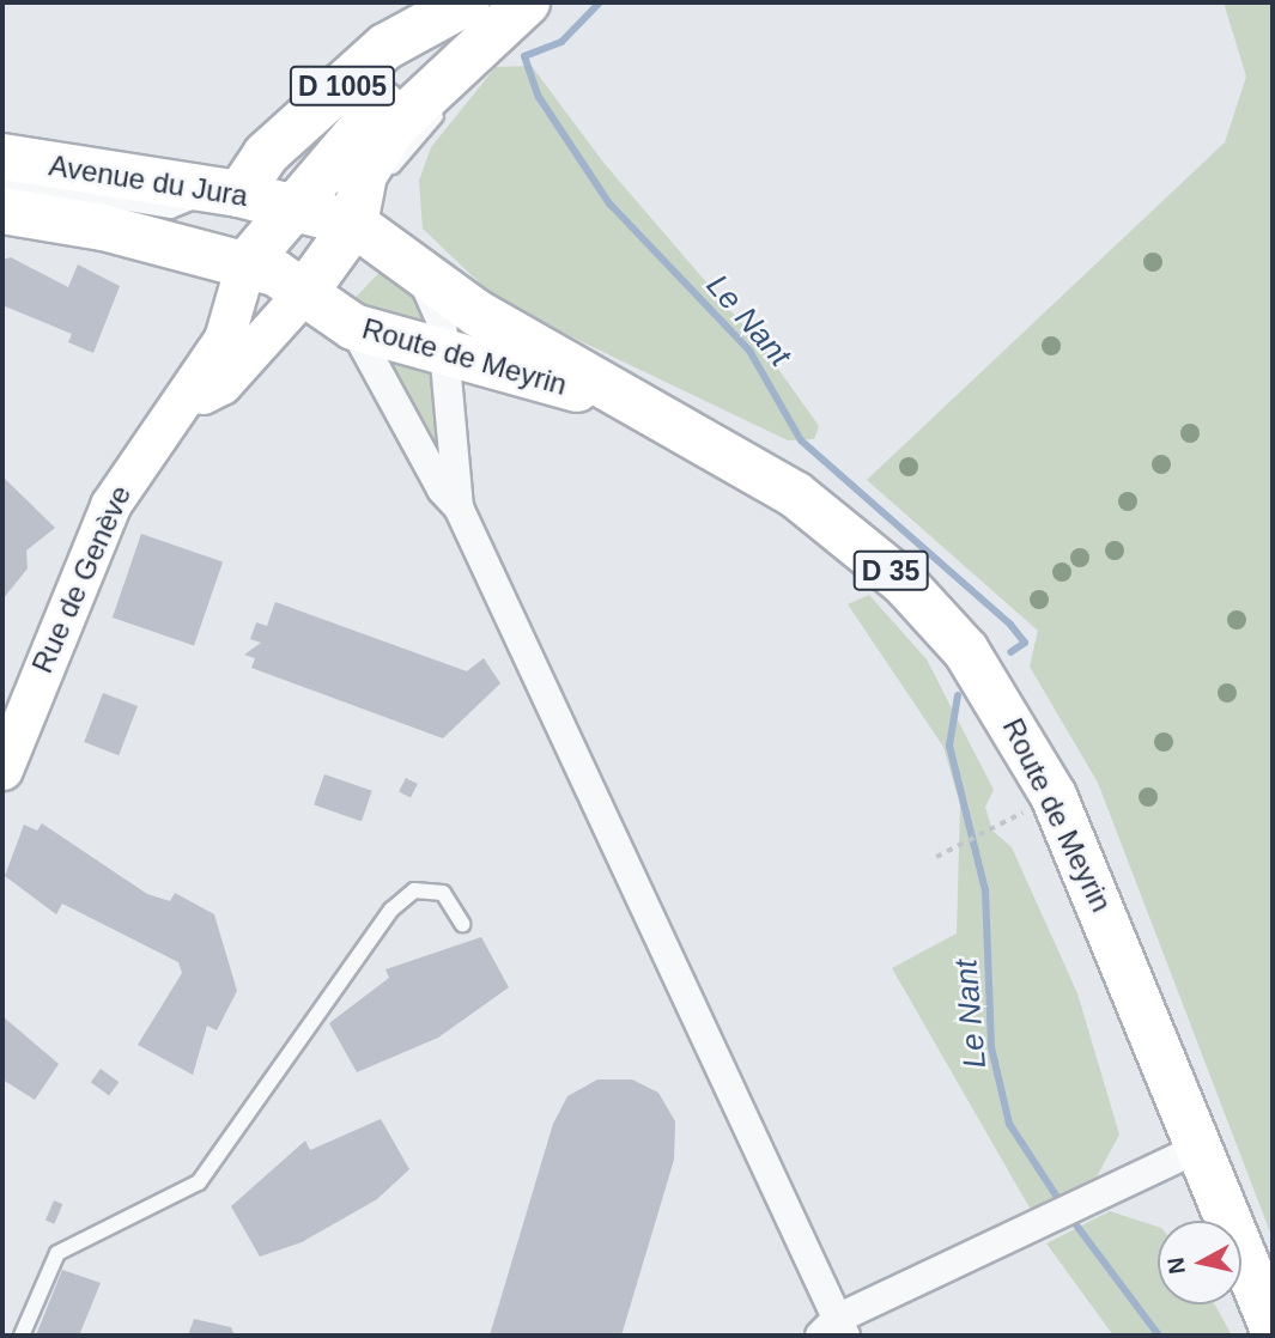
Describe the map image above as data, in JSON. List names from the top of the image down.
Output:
{
  "streets": {
    "main road": [
      "D 1005",
      "Avenue du Jura",
      "Route de Meyrin",
      "D 35"
    ],
    "street": ["Rue de Genève"]
  },
  "crossings": [
    ["D 1005", "Avenue du Jura"],
    ["D 1005", "Route de Meyrin"],
    ["Avenue du Jura", "Route de Meyrin"],
    ["Avenue du Jura", "Rue de Genève"],
    ["Route de Meyrin", "Rue de Genève"]
  ],
  "water": ["Le Nant"],
  "north": "left"
}
